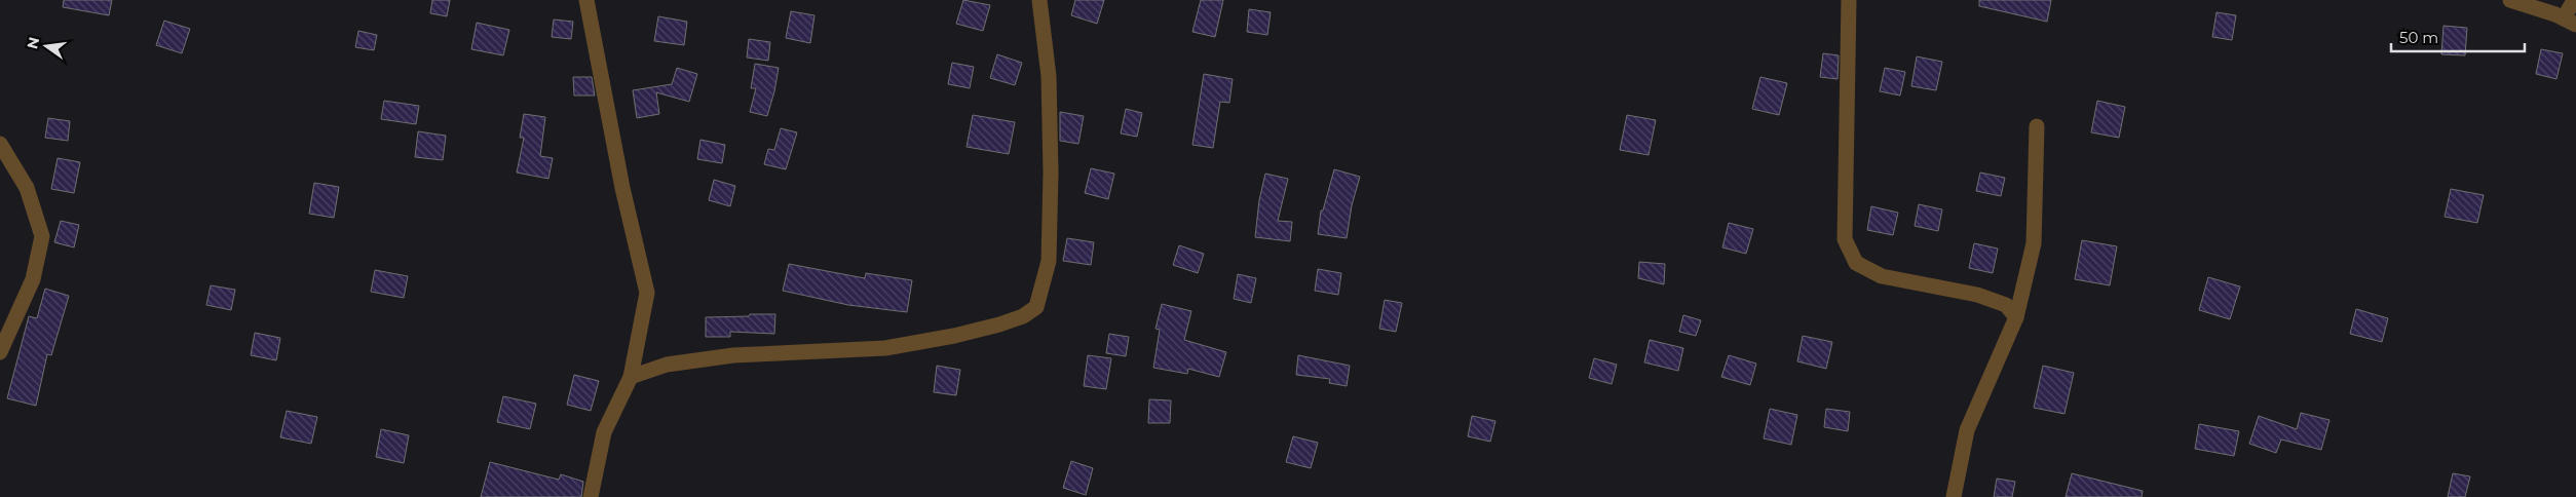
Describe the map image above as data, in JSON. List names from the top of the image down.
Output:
{
  "scale_bar": "50 m",
  "north": "left"
}
